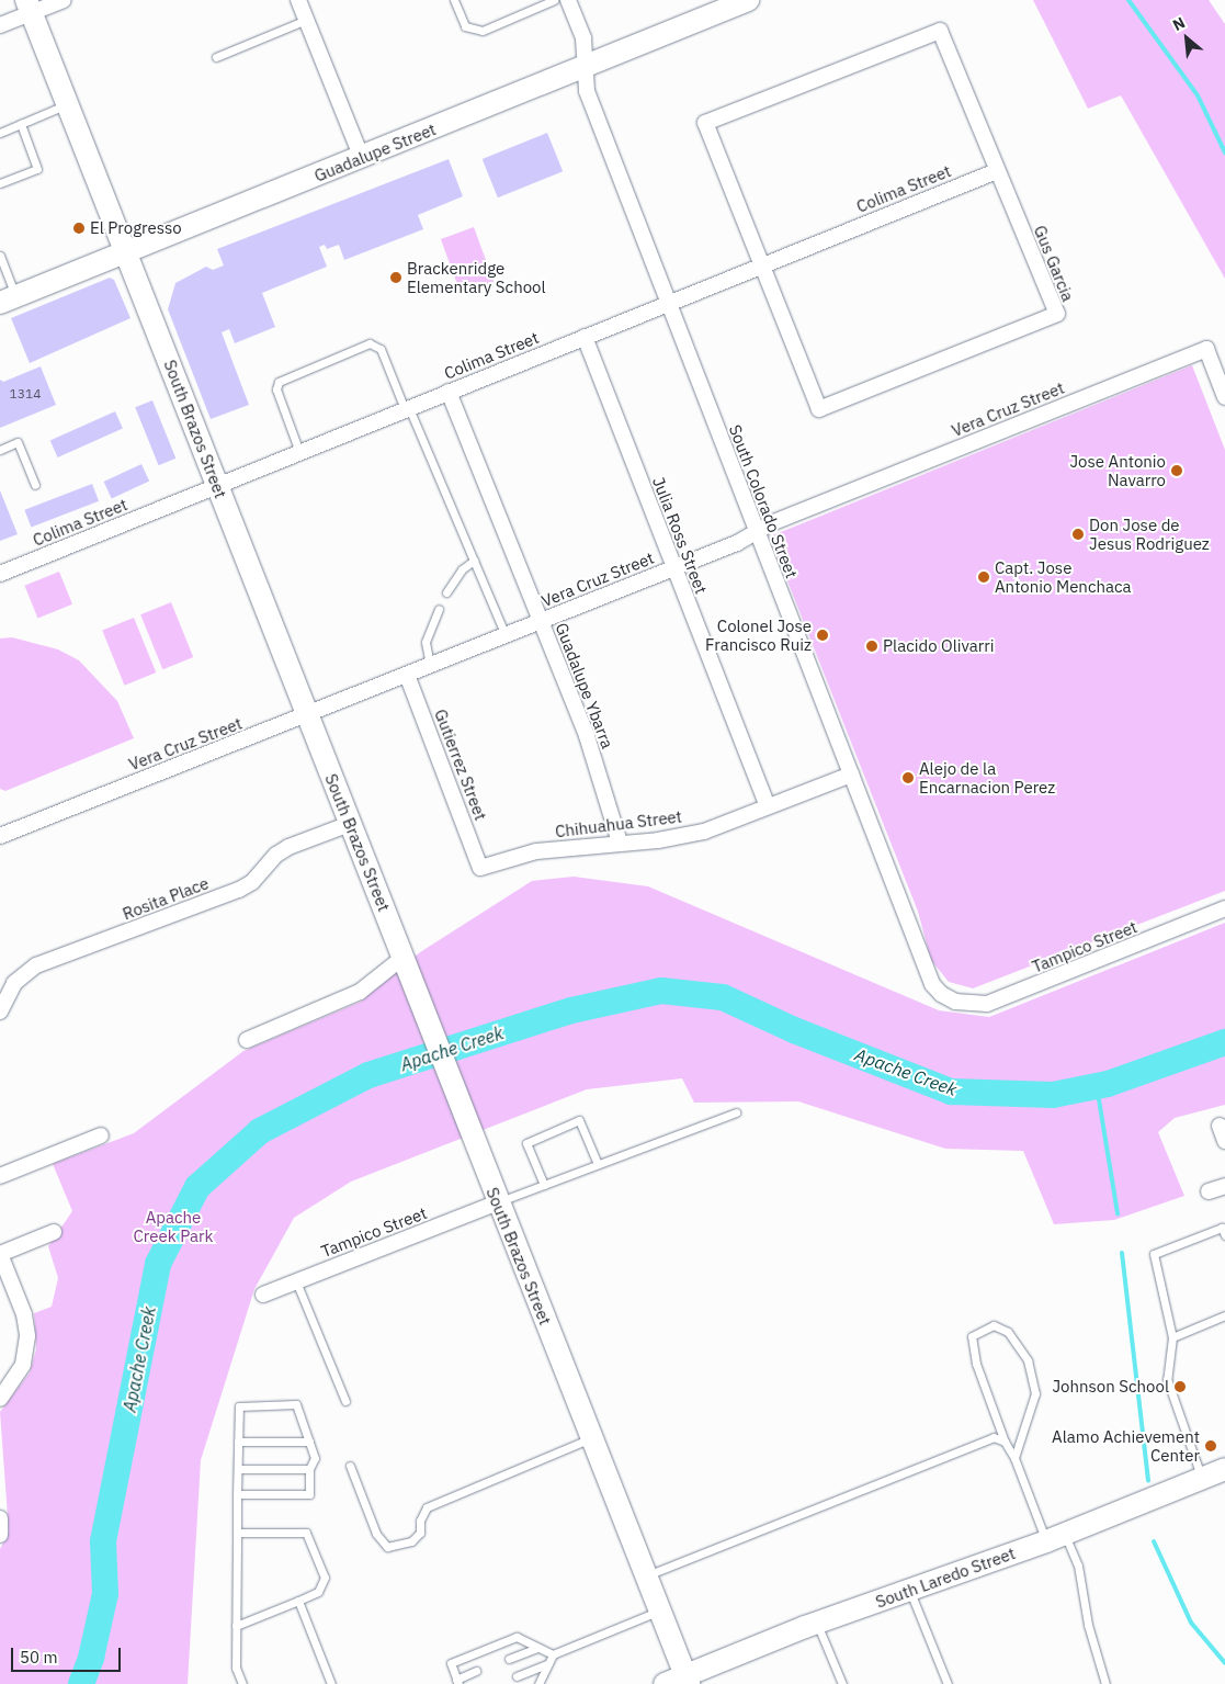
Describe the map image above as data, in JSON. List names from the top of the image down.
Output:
{
  "streets": {
    "main road": ["Guadalupe Street", "South Brazos Street", "South Laredo Street"],
    "street": [
      "Colima Street",
      "Gus Garcia",
      "Vera Cruz Street",
      "South Colorado Street",
      "Julia Ross Street",
      "Guadalupe Ybarra",
      "Gutierrez Street",
      "Chihuahua Street",
      "Rosita Place",
      "Tampico Street"
    ]
  },
  "crossings": [
    ["Guadalupe Street", "South Brazos Street"],
    ["Guadalupe Street", "South Colorado Street"],
    ["Colima Street", "Gus Garcia"],
    ["Colima Street", "South Brazos Street"],
    ["Colima Street", "South Colorado Street"],
    ["Colima Street", "Julia Ross Street"],
    ["Colima Street", "Guadalupe Ybarra"],
    ["Vera Cruz Street", "South Brazos Street"],
    ["Vera Cruz Street", "South Colorado Street"],
    ["Vera Cruz Street", "Julia Ross Street"],
    ["Vera Cruz Street", "Guadalupe Ybarra"],
    ["Vera Cruz Street", "Gutierrez Street"],
    ["South Brazos Street", "Rosita Place"],
    ["South Brazos Street", "Tampico Street"],
    ["South Brazos Street", "South Laredo Street"],
    ["South Colorado Street", "Chihuahua Street"],
    ["South Colorado Street", "Tampico Street"],
    ["Julia Ross Street", "Chihuahua Street"],
    ["Guadalupe Ybarra", "Chihuahua Street"],
    ["Gutierrez Street", "Chihuahua Street"]
  ],
  "water": ["Apache Creek"],
  "parks": ["Apache Creek Park"],
  "places": [
    "El Progresso",
    "Brackenridge Elementary School",
    "Jose Antonio Navarro",
    "Don Jose de Jesus Rodriguez",
    "Capt. Jose Antonio Menchaca",
    "Colonel Jose Francisco Ruiz",
    "Placido Olivarri",
    "Alejo de la Encarnacion Perez",
    "Johnson School",
    "Alamo Achievement Center"
  ],
  "house_numbers": ["1314"],
  "scale_bar": "50 m",
  "north": "top left"
}
